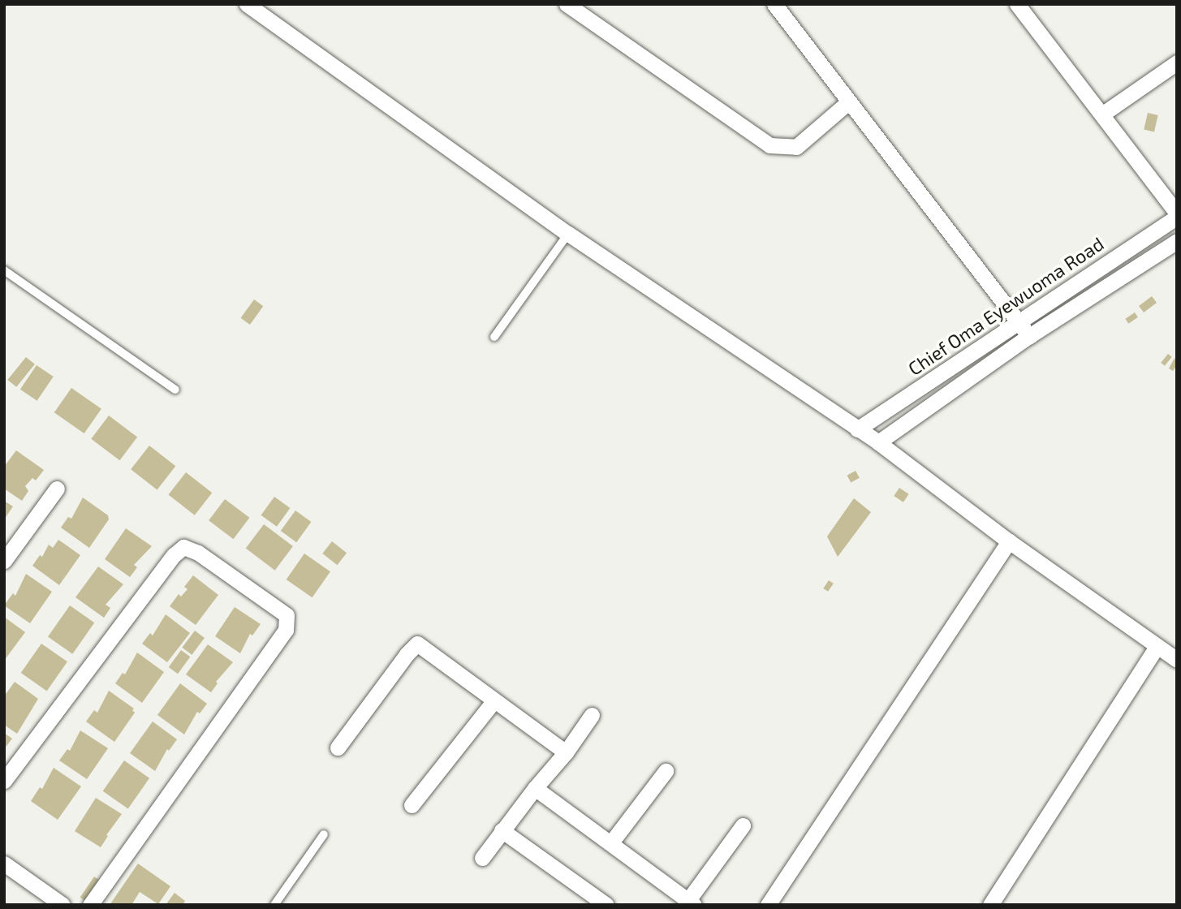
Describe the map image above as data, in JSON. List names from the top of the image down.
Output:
{
  "streets": {
    "street": ["Chief Oma Eyewuoma Road"]
  }
}
